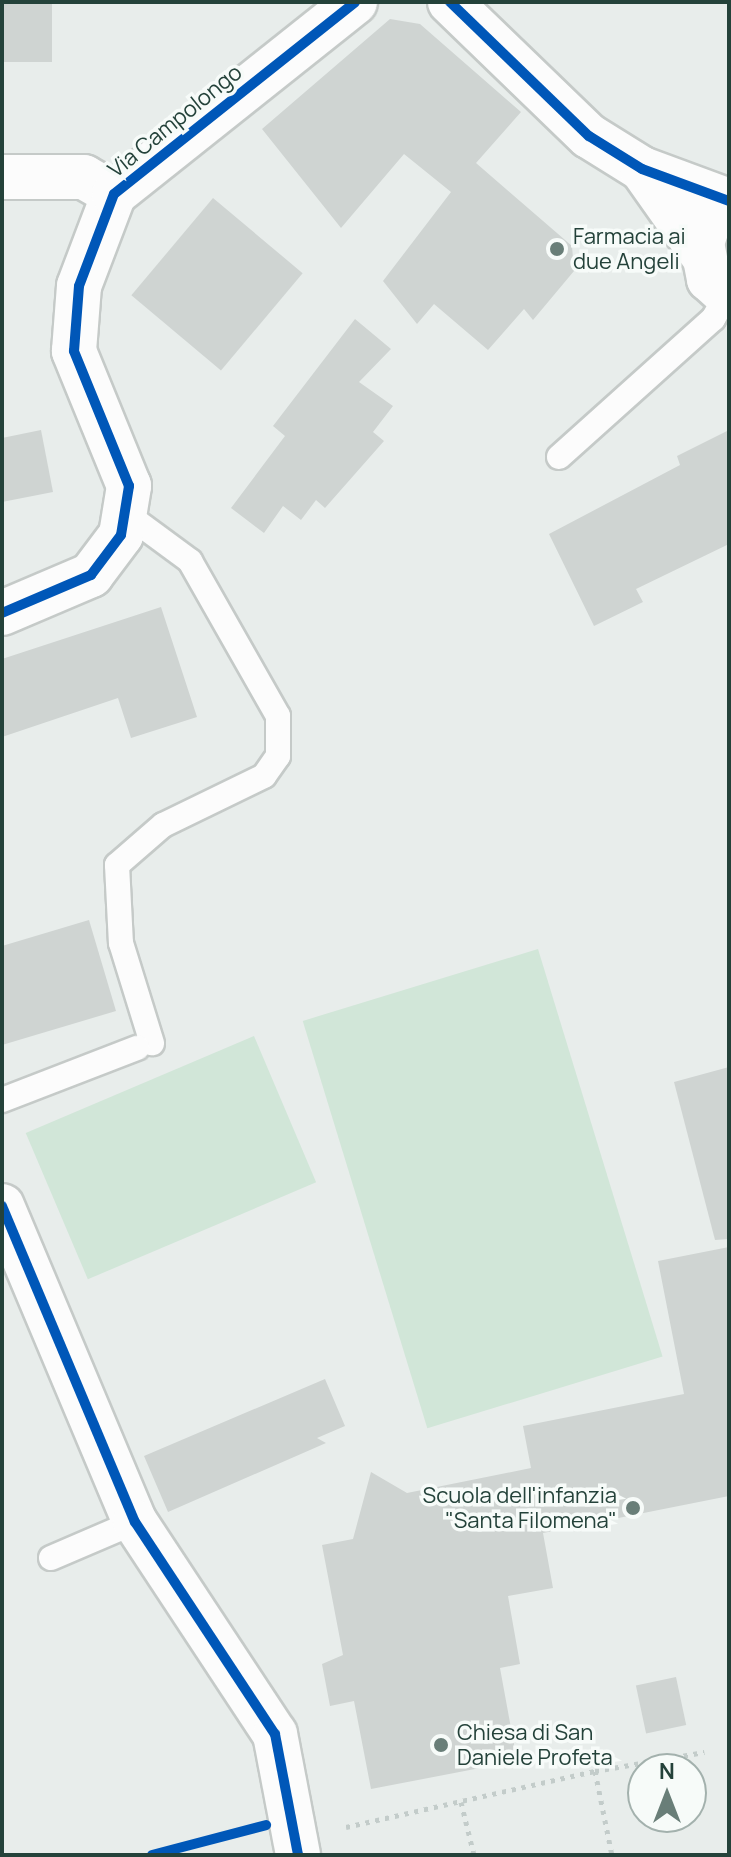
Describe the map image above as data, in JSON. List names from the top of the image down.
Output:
{
  "streets": {
    "street": ["Via Campolongo"]
  },
  "places": ["Farmacia ai due Angeli", "Scuola dell'infanzia \"Santa Filomena\"", "Chiesa di San Daniele Profeta"],
  "north": "top"
}
